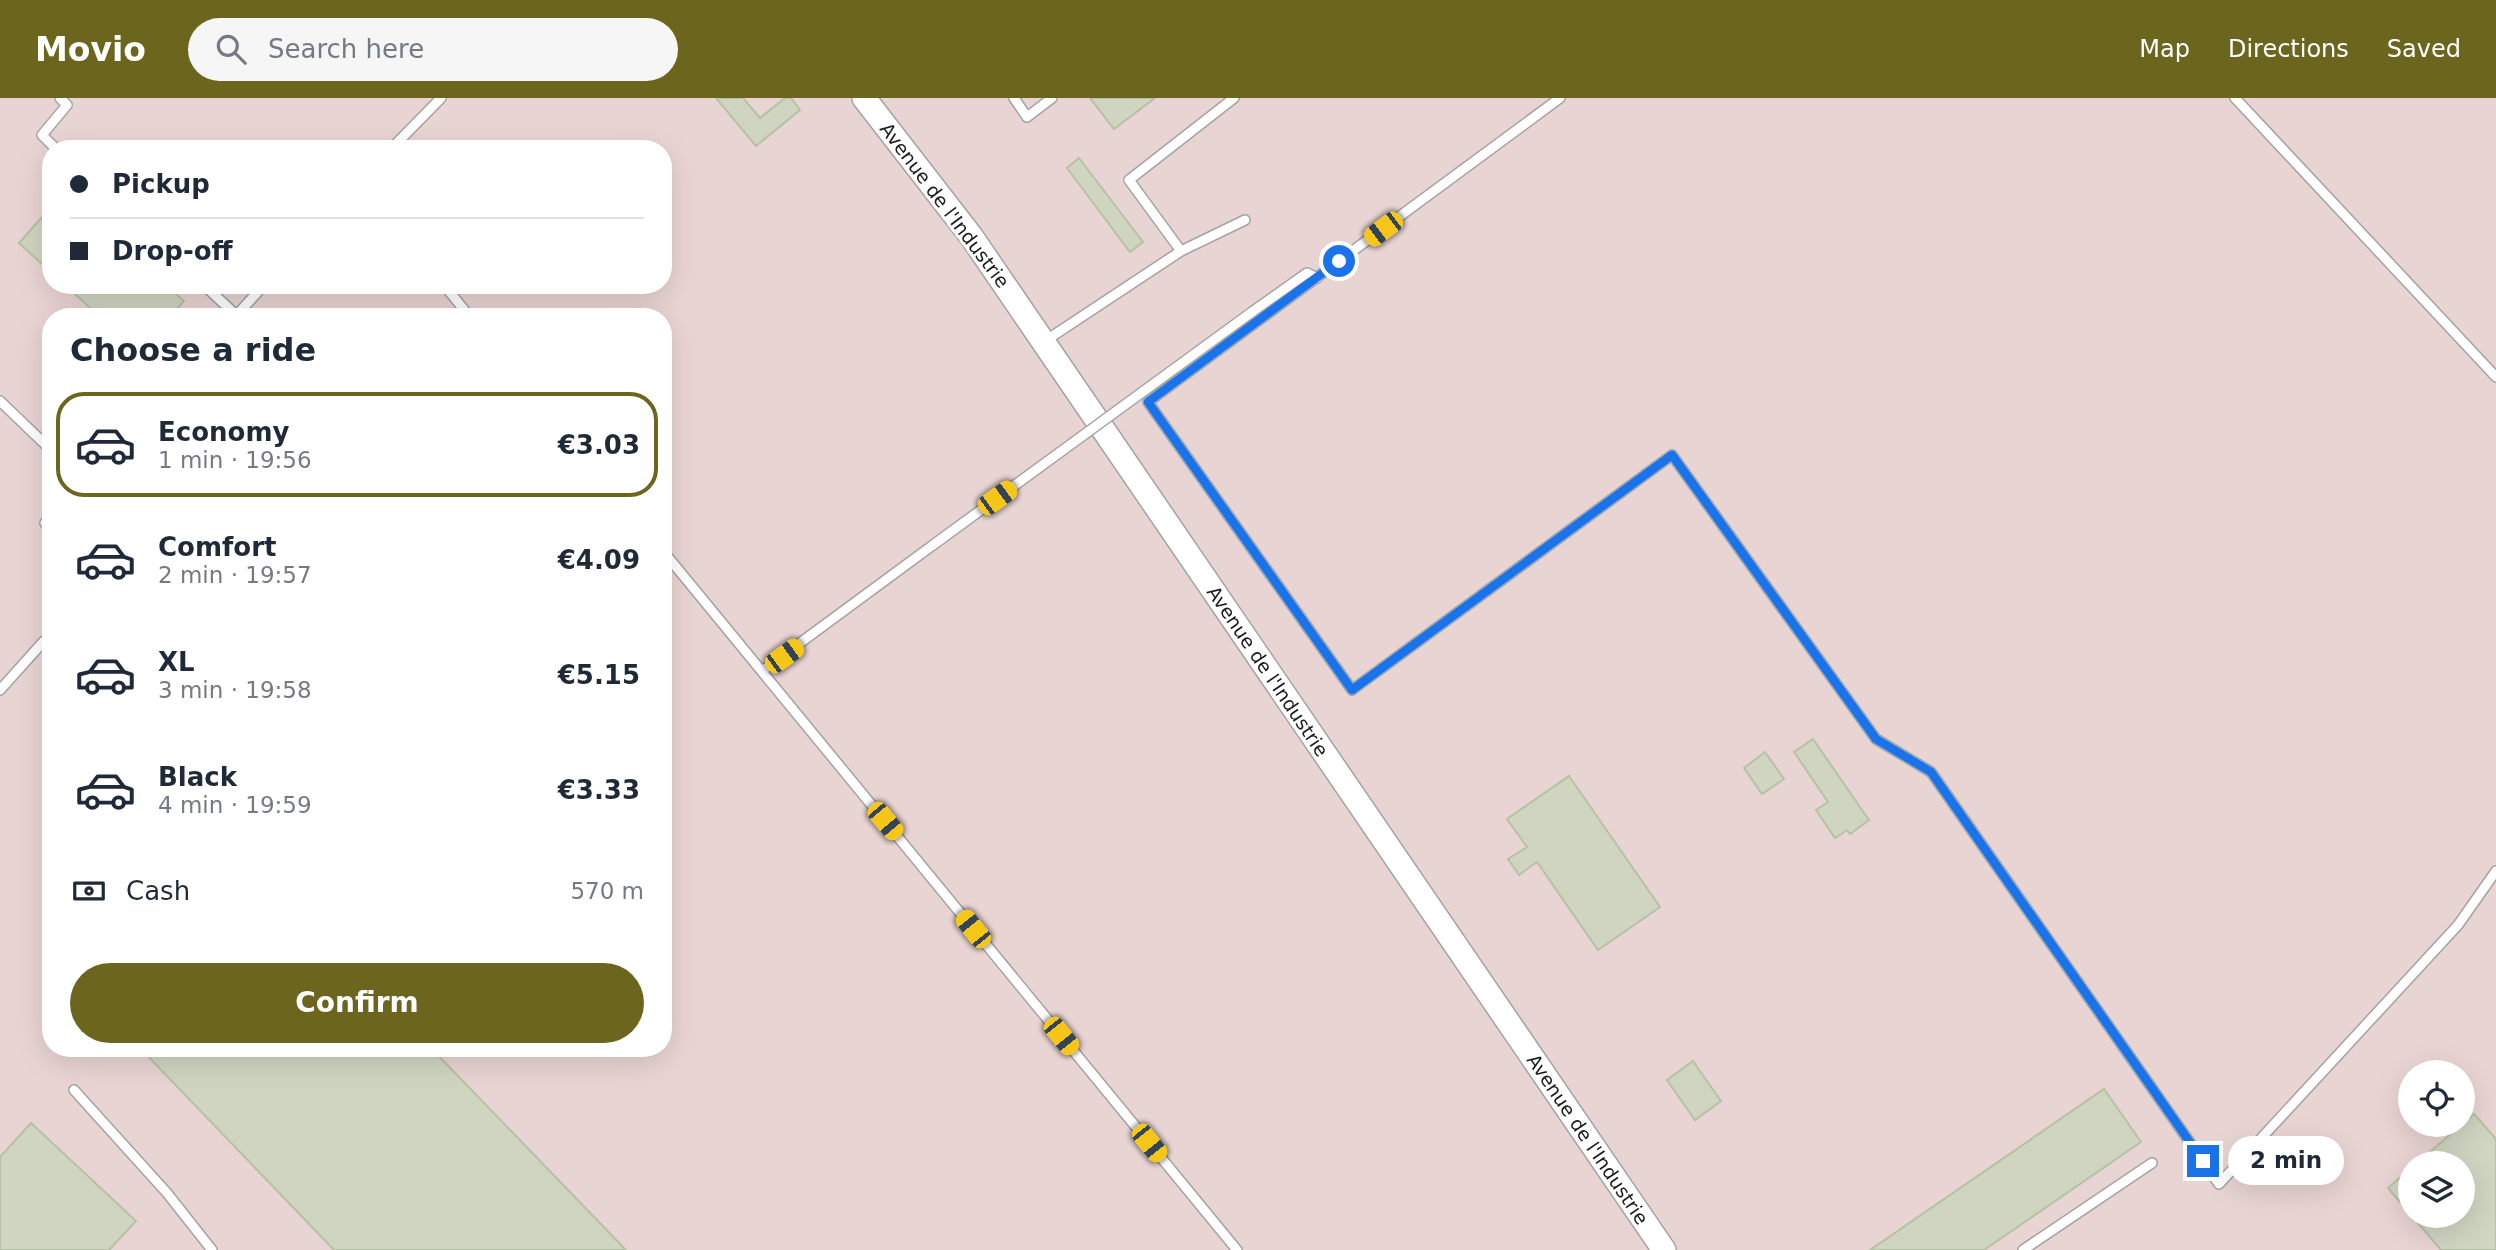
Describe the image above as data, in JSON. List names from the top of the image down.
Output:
{
  "streets": {
    "street": ["Avenue de l'Industrie"]
  },
  "page": {
    "header": "Movio",
    "search": "Search here",
    "nav": ["Map", "Directions", "Saved"],
    "banner": ["Pickup", "Drop-off"],
    "heading": "Choose a ride",
    "list": [
      {
        "name": "Economy",
        "note": "1 min · 19:56",
        "value": "€3.03"
      },
      {
        "name": "Comfort",
        "note": "2 min · 19:57",
        "value": "€4.09"
      },
      {
        "name": "XL",
        "note": "3 min · 19:58",
        "value": "€5.15"
      },
      {
        "name": "Black",
        "note": "4 min · 19:59",
        "value": "€3.33"
      }
    ],
    "pay": ["Cash", "570 m"],
    "buttons": "Confirm",
    "bubble": "2 min"
  }
}
